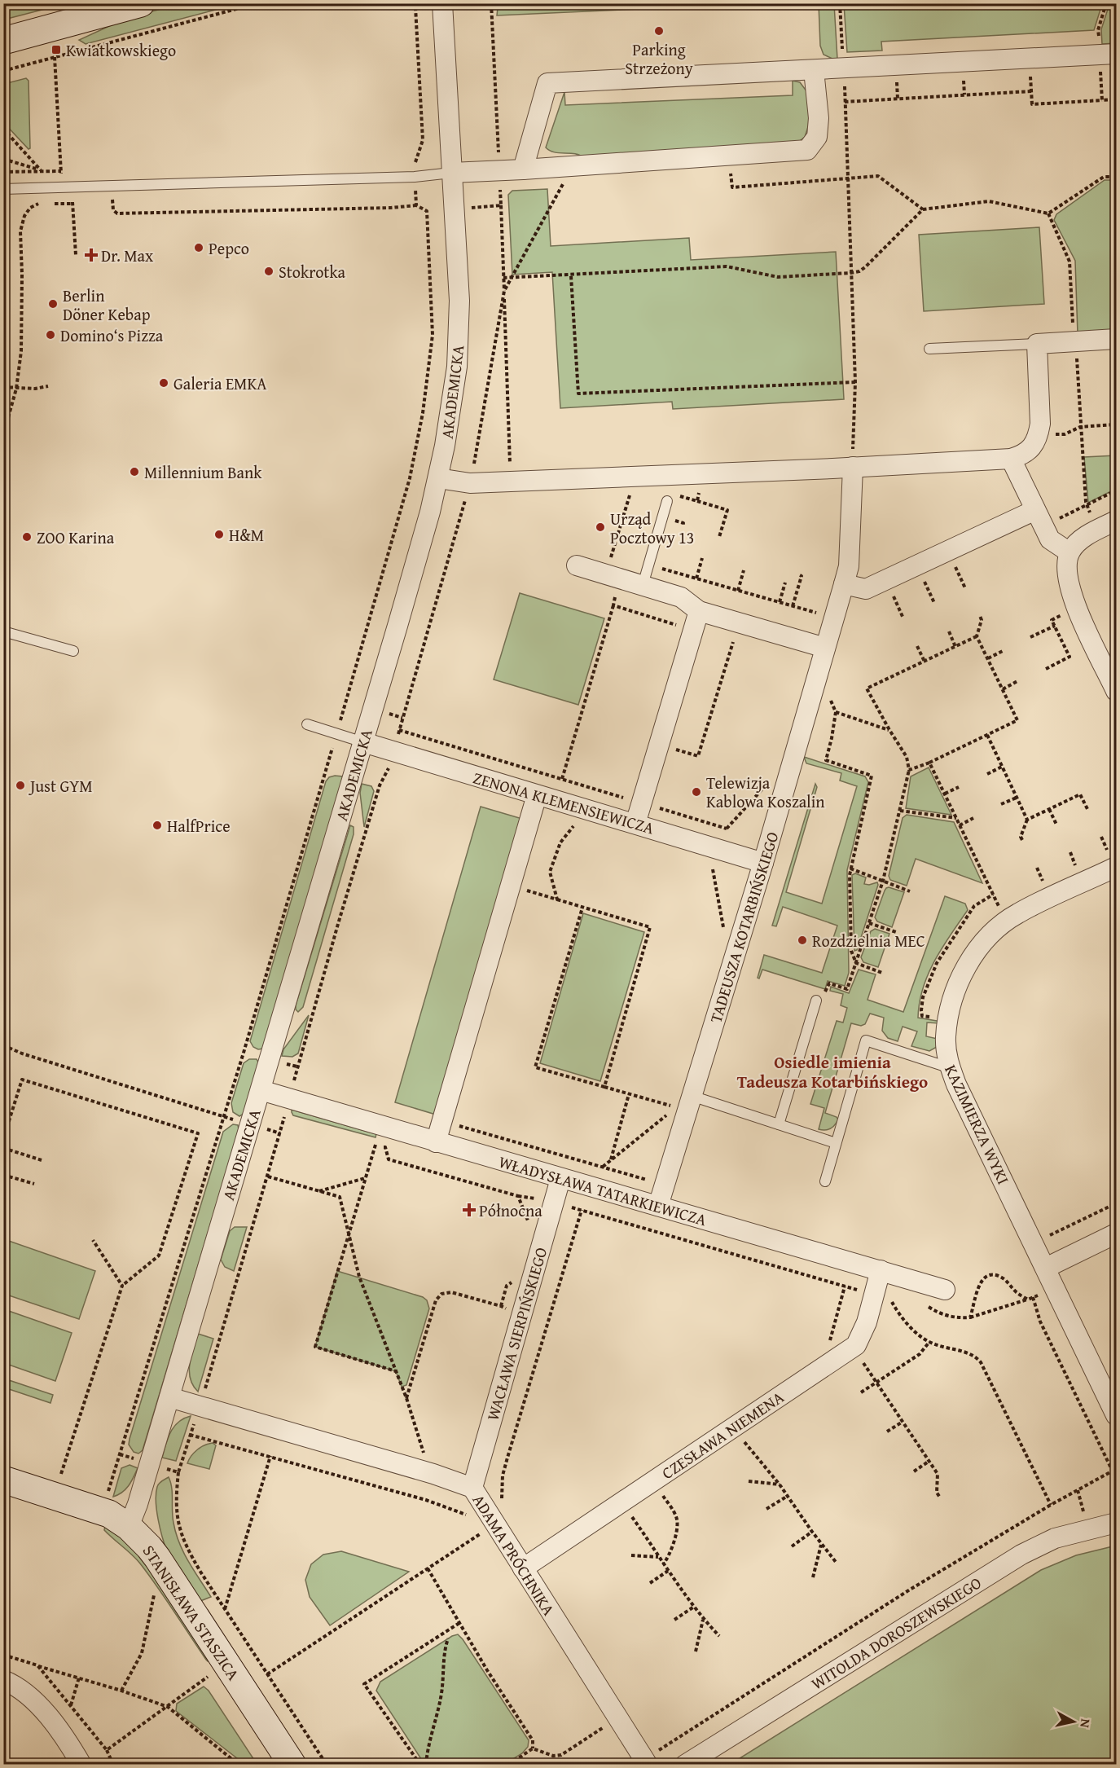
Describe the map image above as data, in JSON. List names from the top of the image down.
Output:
{
  "streets": {
    "street": [
      "AKADEMICKA",
      "ZENONA KLEMENSIEWICZA",
      "TADEUSZA KOTARBIŃSKIEGO",
      "KAZIMIERZA WYKI",
      "WŁADYSŁAWA TATARKIEWICZA",
      "WACŁAWA SIERPIŃSKIEGO",
      "CZESŁAWA NIEMENA",
      "ADAMA PRÓCHNIKA",
      "STANISŁAWA STASZICA",
      "WITOLDA DOROSZEWSKIEGO"
    ]
  },
  "crossings": [
    ["AKADEMICKA", "ZENONA KLEMENSIEWICZA"],
    ["AKADEMICKA", "WŁADYSŁAWA TATARKIEWICZA"],
    ["AKADEMICKA", "ADAMA PRÓCHNIKA"],
    ["AKADEMICKA", "STANISŁAWA STASZICA"],
    ["ZENONA KLEMENSIEWICZA", "TADEUSZA KOTARBIŃSKIEGO"],
    ["TADEUSZA KOTARBIŃSKIEGO", "WŁADYSŁAWA TATARKIEWICZA"],
    ["WŁADYSŁAWA TATARKIEWICZA", "WACŁAWA SIERPIŃSKIEGO"],
    ["WŁADYSŁAWA TATARKIEWICZA", "CZESŁAWA NIEMENA"],
    ["WACŁAWA SIERPIŃSKIEGO", "ADAMA PRÓCHNIKA"],
    ["CZESŁAWA NIEMENA", "ADAMA PRÓCHNIKA"]
  ],
  "districts": ["Osiedle imienia Tadeusza Kotarbińskiego"],
  "places": {
    "other": [
      "Parking Strzeżony",
      "Pepco",
      "Stokrotka",
      "Berlin Döner Kebap",
      "Domino‘s Pizza",
      "Galeria EMKA",
      "Millennium Bank",
      "Urząd Pocztowy 13",
      "H&M",
      "ZOO Karina",
      "Just GYM",
      "Telewizja Kablowa Koszalin",
      "HalfPrice",
      "Rozdzielnia MEC"
    ],
    "transit": ["Kwiatkowskiego"],
    "health": ["Dr. Max", "Północna"]
  },
  "north": "right"
}
